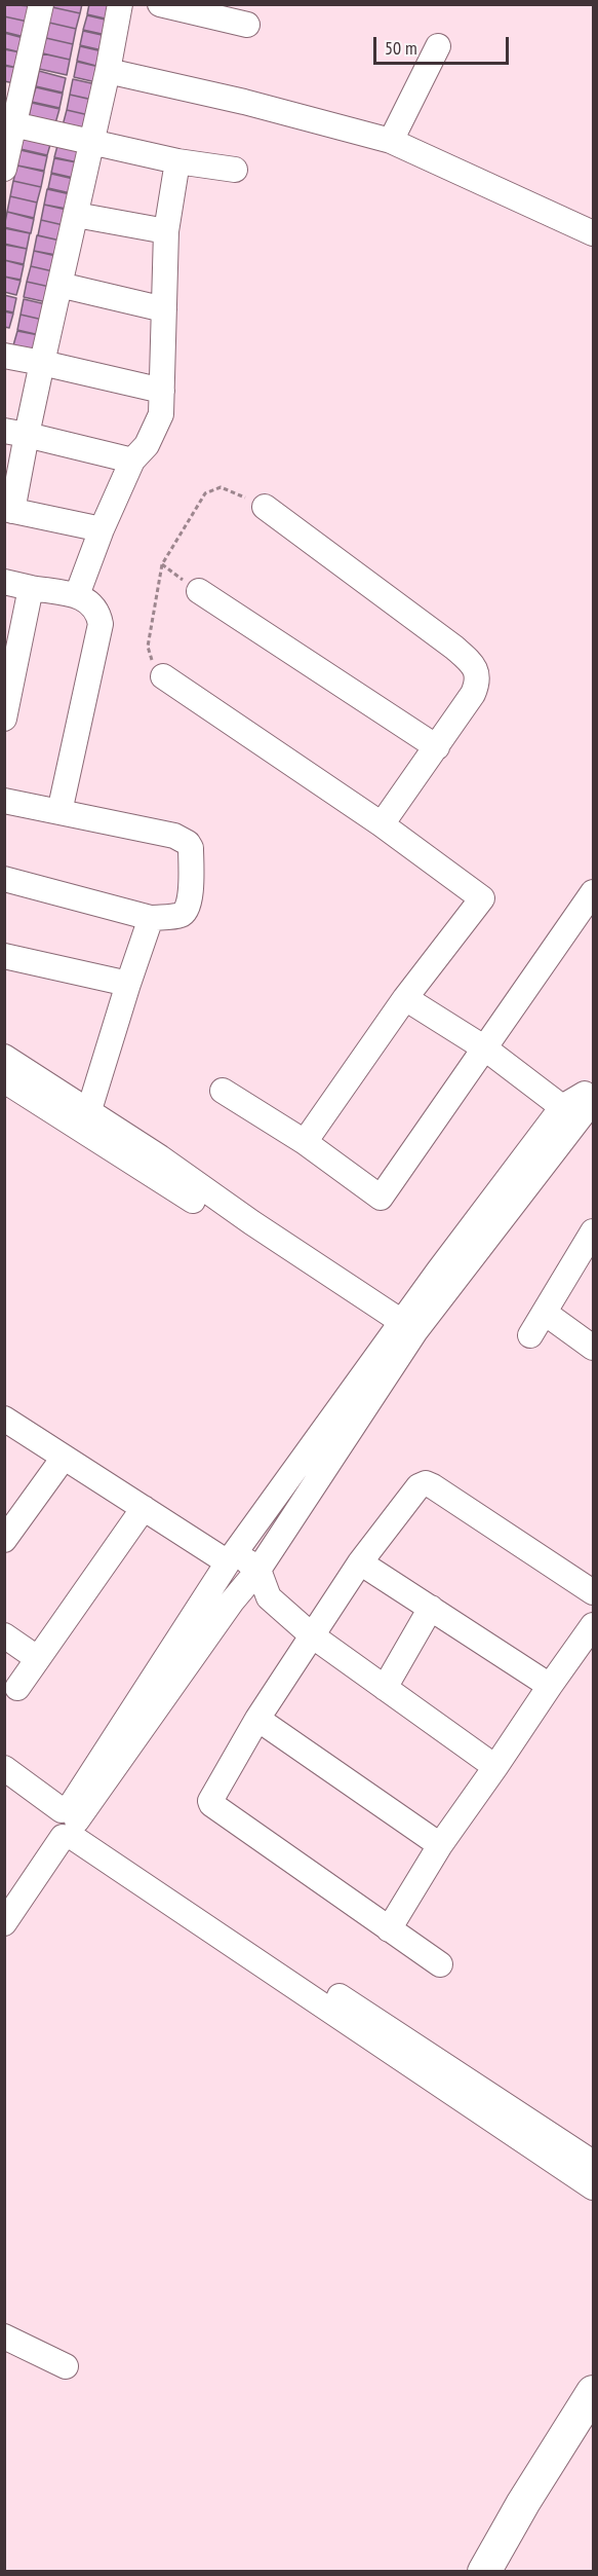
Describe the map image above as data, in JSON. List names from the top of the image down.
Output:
{
  "scale_bar": "50 m"
}
